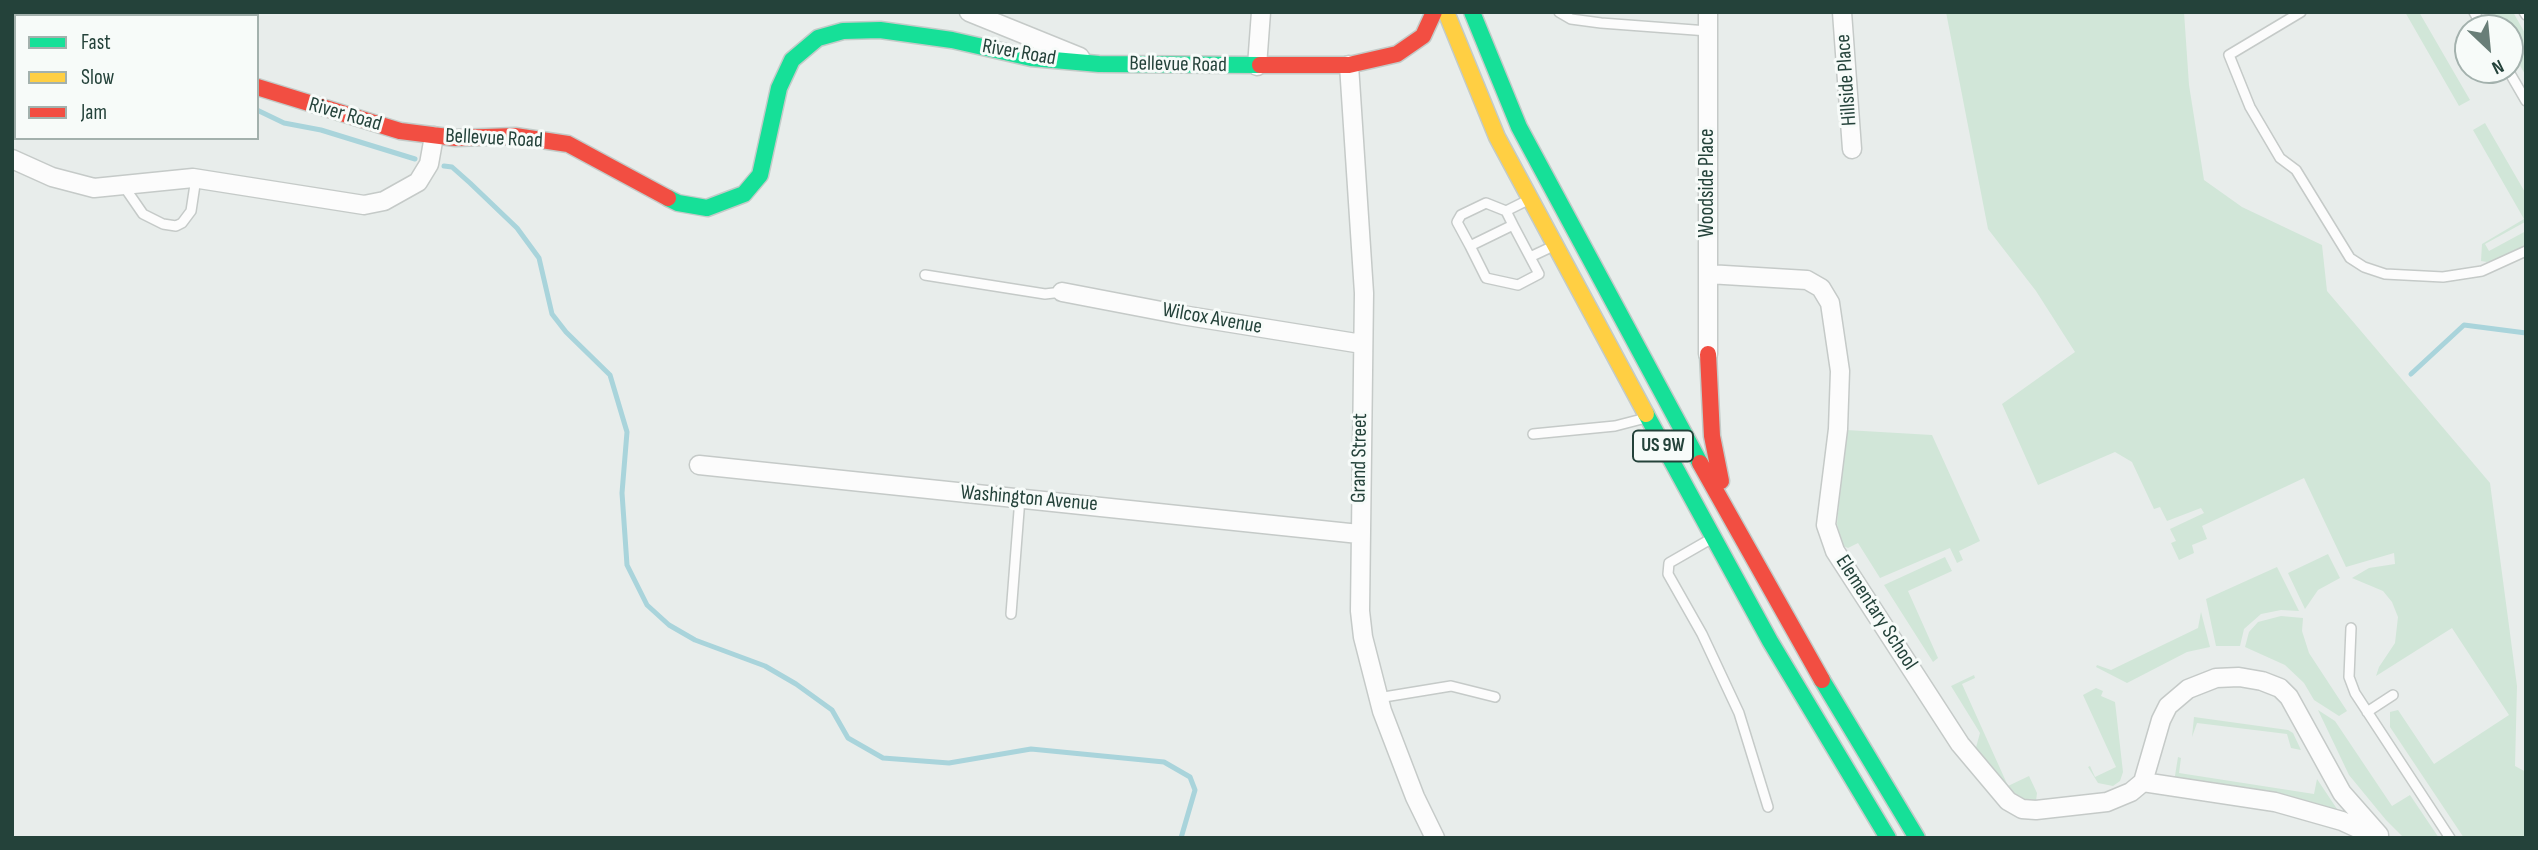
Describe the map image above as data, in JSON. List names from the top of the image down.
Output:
{
  "streets": {
    "main road": ["River Road", "Bellevue Road", "US 9W"],
    "street": [
      "Hillside Place",
      "Woodside Place",
      "Wilcox Avenue",
      "Grand Street",
      "Washington Avenue",
      "Elementary School"
    ]
  },
  "crossings": [
    ["River Road", "Bellevue Road"],
    ["Bellevue Road", "Grand Street"],
    ["Woodside Place", "Elementary School"],
    ["Wilcox Avenue", "Grand Street"],
    ["Grand Street", "Washington Avenue"]
  ],
  "legend": ["Fast", "Slow", "Jam"],
  "north": "bottom right"
}
